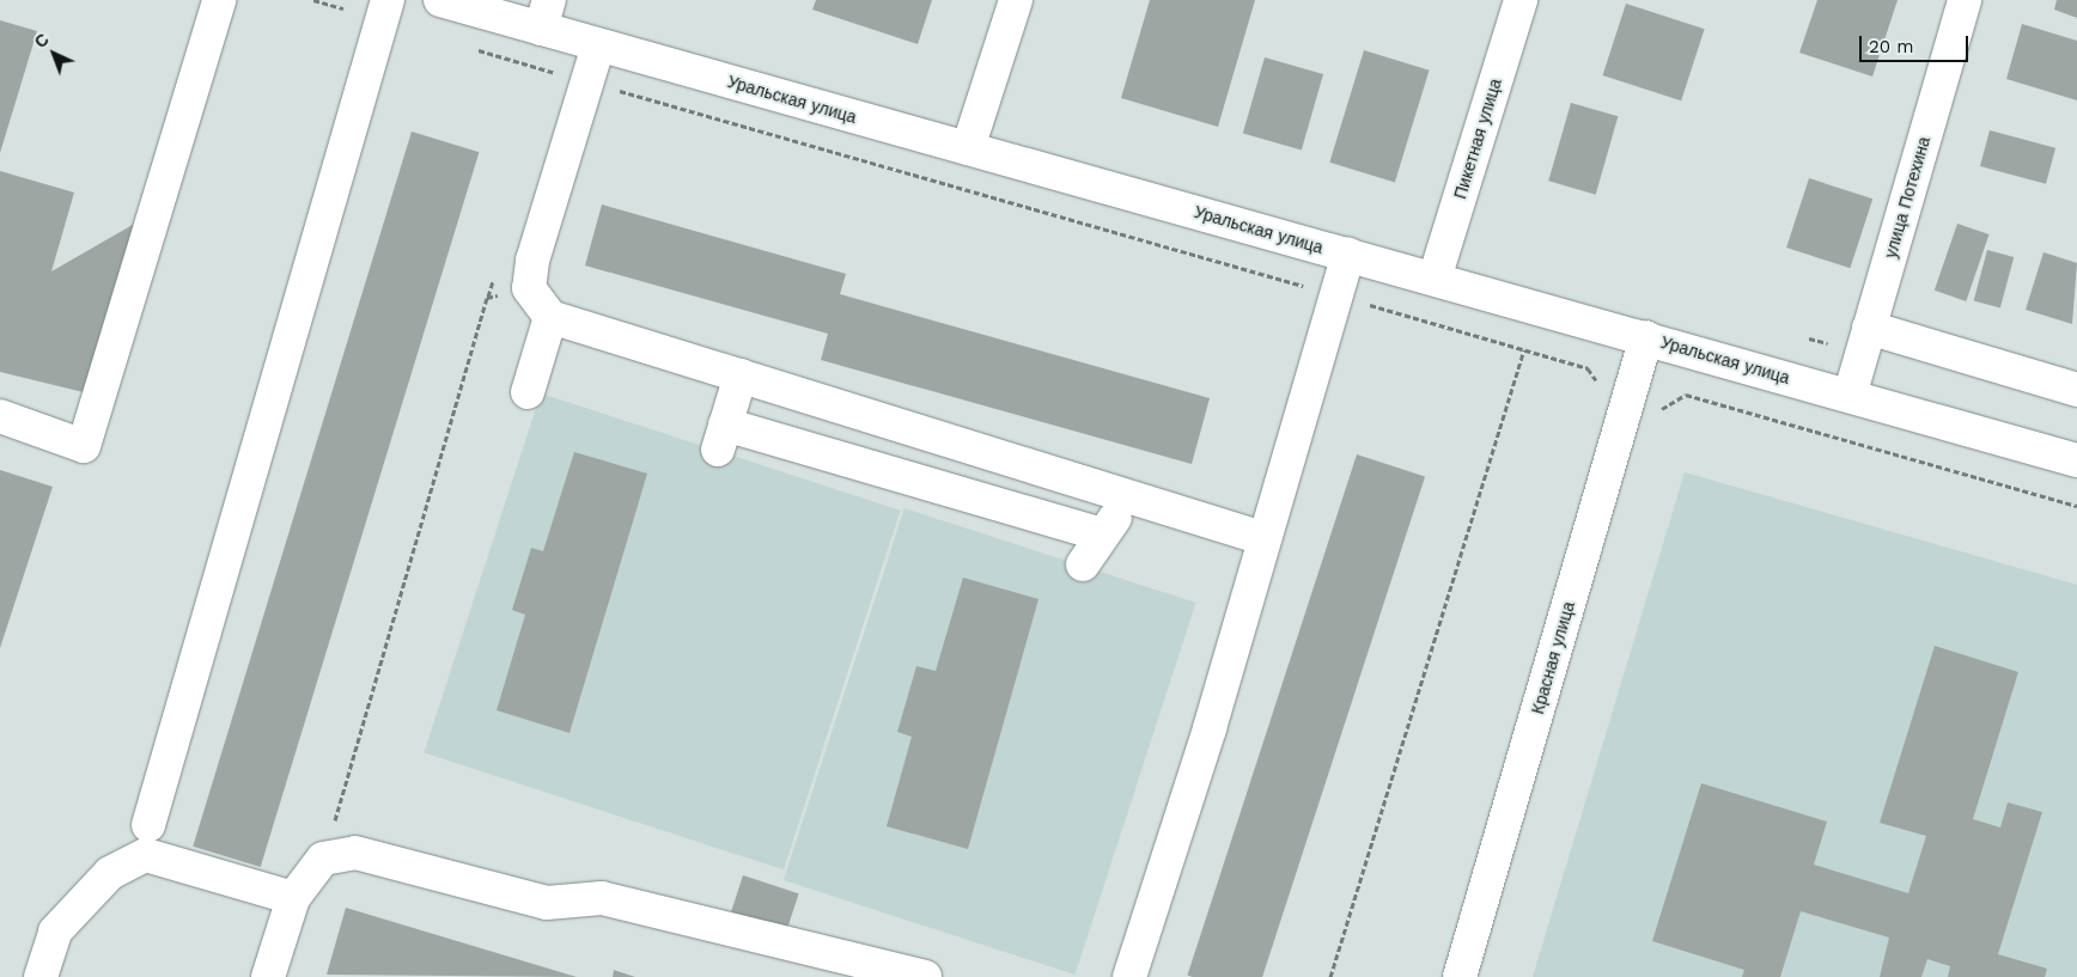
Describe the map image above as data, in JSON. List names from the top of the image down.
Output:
{
  "streets": {
    "street": [
      "Уральская улица",
      "Пикетная улица",
      "улица Потехина",
      "Красная улица"
    ]
  },
  "crossings": [
    ["Уральская улица", "Пикетная улица"],
    ["Уральская улица", "улица Потехина"],
    ["Уральская улица", "Красная улица"]
  ],
  "scale_bar": "20 m",
  "north": "top left"
}
